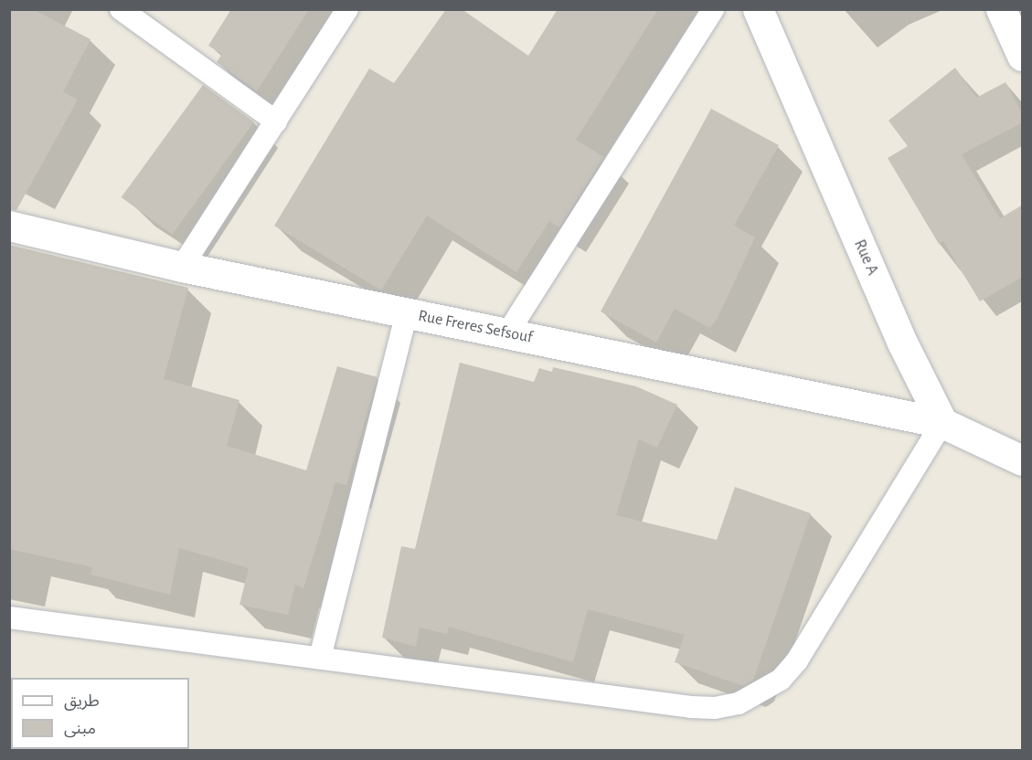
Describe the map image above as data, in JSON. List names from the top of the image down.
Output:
{
  "streets": {
    "street": ["Rue A", "Rue Freres Sefsouf"]
  },
  "crossings": [
    ["Rue A", "Rue Freres Sefsouf"]
  ],
  "legend": ["طريق", "مبنى"]
}
